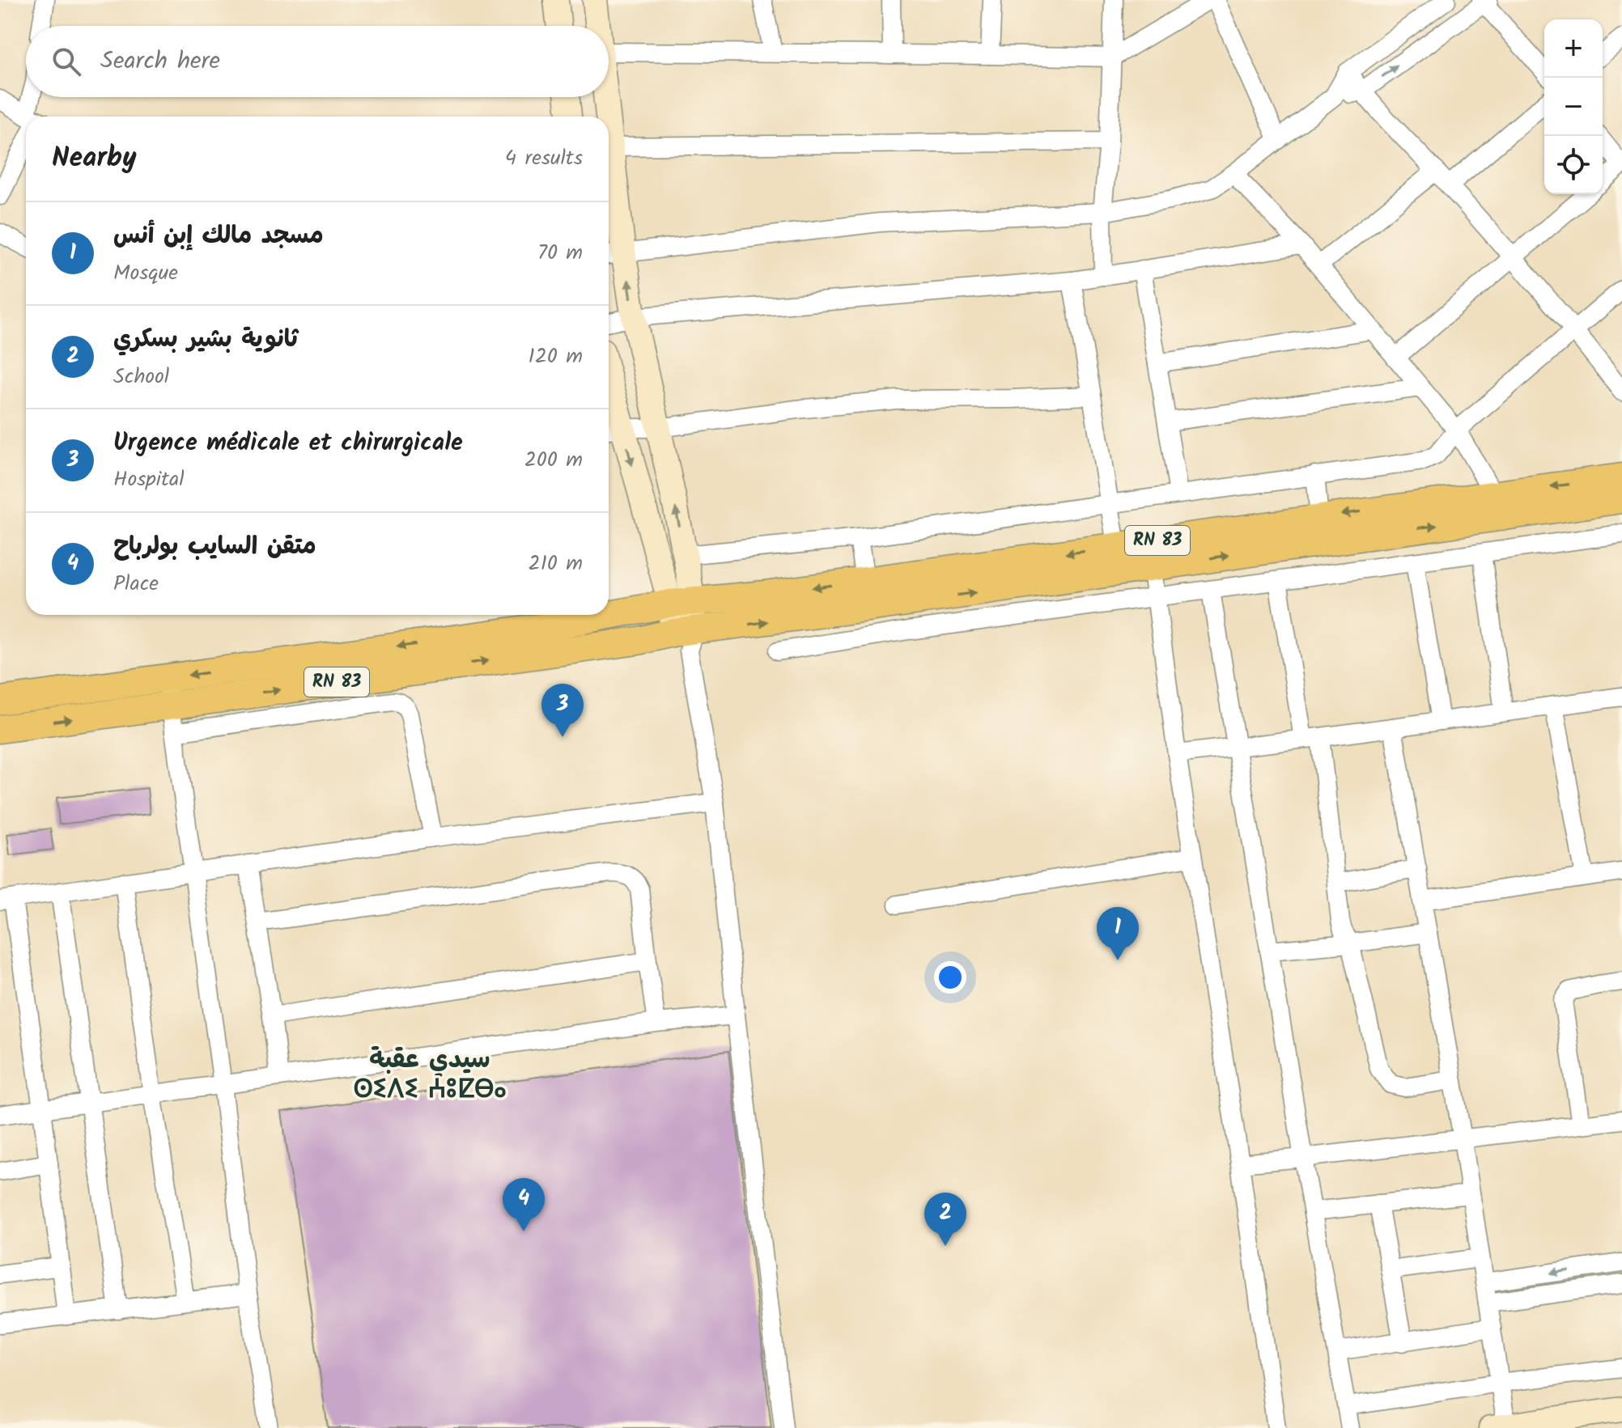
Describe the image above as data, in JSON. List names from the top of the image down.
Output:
{
  "streets": {
    "main road": ["RN 83"]
  },
  "districts": ["سيدي عقبة ⵙⵉⴷⵉ ⵄⵓⵇⴱⴰ"],
  "page": {
    "map_buttons": ["+", "−"],
    "search": "Search here",
    "heading": ["Nearby", "4 results"],
    "list": [
      {
        "mark": "1",
        "name": "مسجد مالك إبن أنس",
        "note": "Mosque",
        "value": "70 m"
      },
      {
        "mark": "2",
        "name": "ثانوية بشير بسكري",
        "note": "School",
        "value": "120 m"
      },
      {
        "mark": "3",
        "name": "Urgence médicale et chirurgicale",
        "note": "Hospital",
        "value": "200 m"
      },
      {
        "mark": "4",
        "name": "متقن السايب بولرباح",
        "note": "Place",
        "value": "210 m"
      }
    ],
    "pins": [
      "3",
      "1",
      "4",
      "2"
    ]
  }
}
